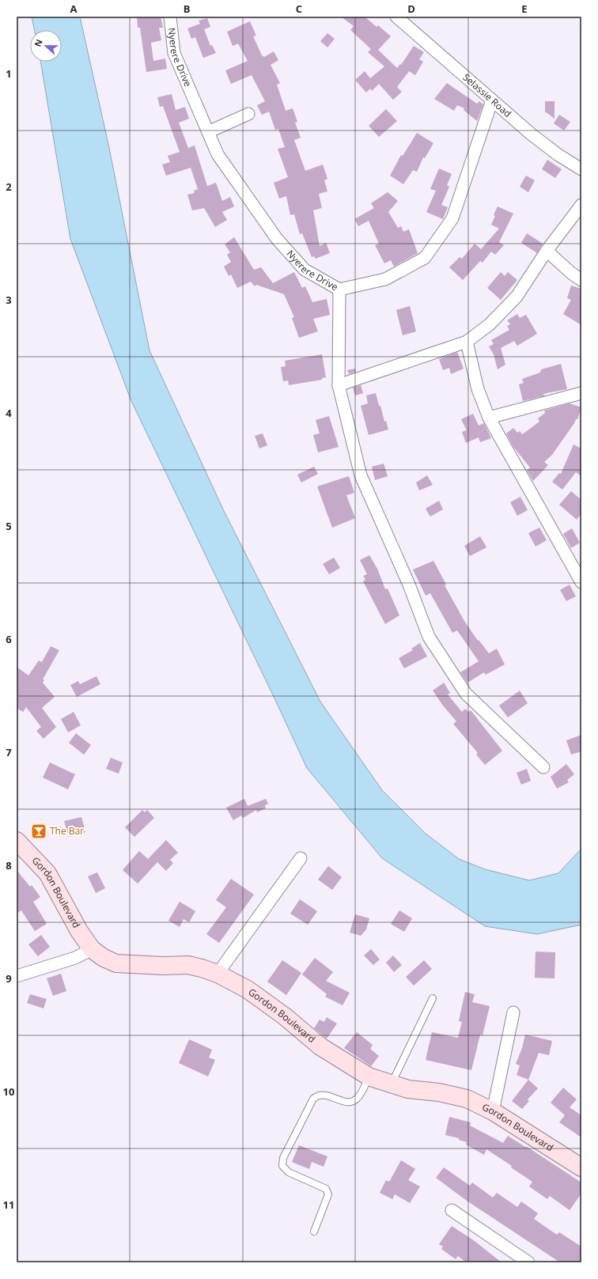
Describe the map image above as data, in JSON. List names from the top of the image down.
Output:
{
  "streets": {
    "street": ["Nyerere Drive", "Selassie Road", "Gordon Boulevard"]
  },
  "crossings": [
    ["Nyerere Drive", "Selassie Road"]
  ],
  "places": {
    "bar": ["The Bar"]
  },
  "north": "left",
  "grid": {
    "columns": [
      "A",
      "B",
      "C",
      "D",
      "E"
    ],
    "rows": [
      "1",
      "2",
      "3",
      "4",
      "5",
      "6",
      "7",
      "8",
      "9",
      "10",
      "11"
    ]
  }
}
